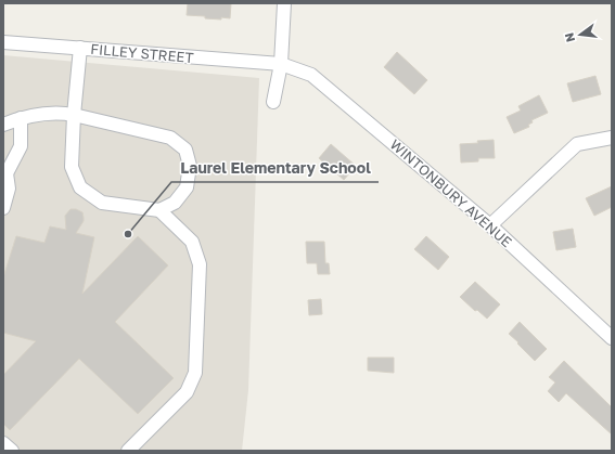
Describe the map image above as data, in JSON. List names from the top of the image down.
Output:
{
  "streets": {
    "street": ["FILLEY STREET", "WINTONBURY AVENUE"]
  },
  "crossings": [
    ["FILLEY STREET", "WINTONBURY AVENUE"]
  ],
  "places": ["Laurel Elementary School"],
  "north": "left"
}
